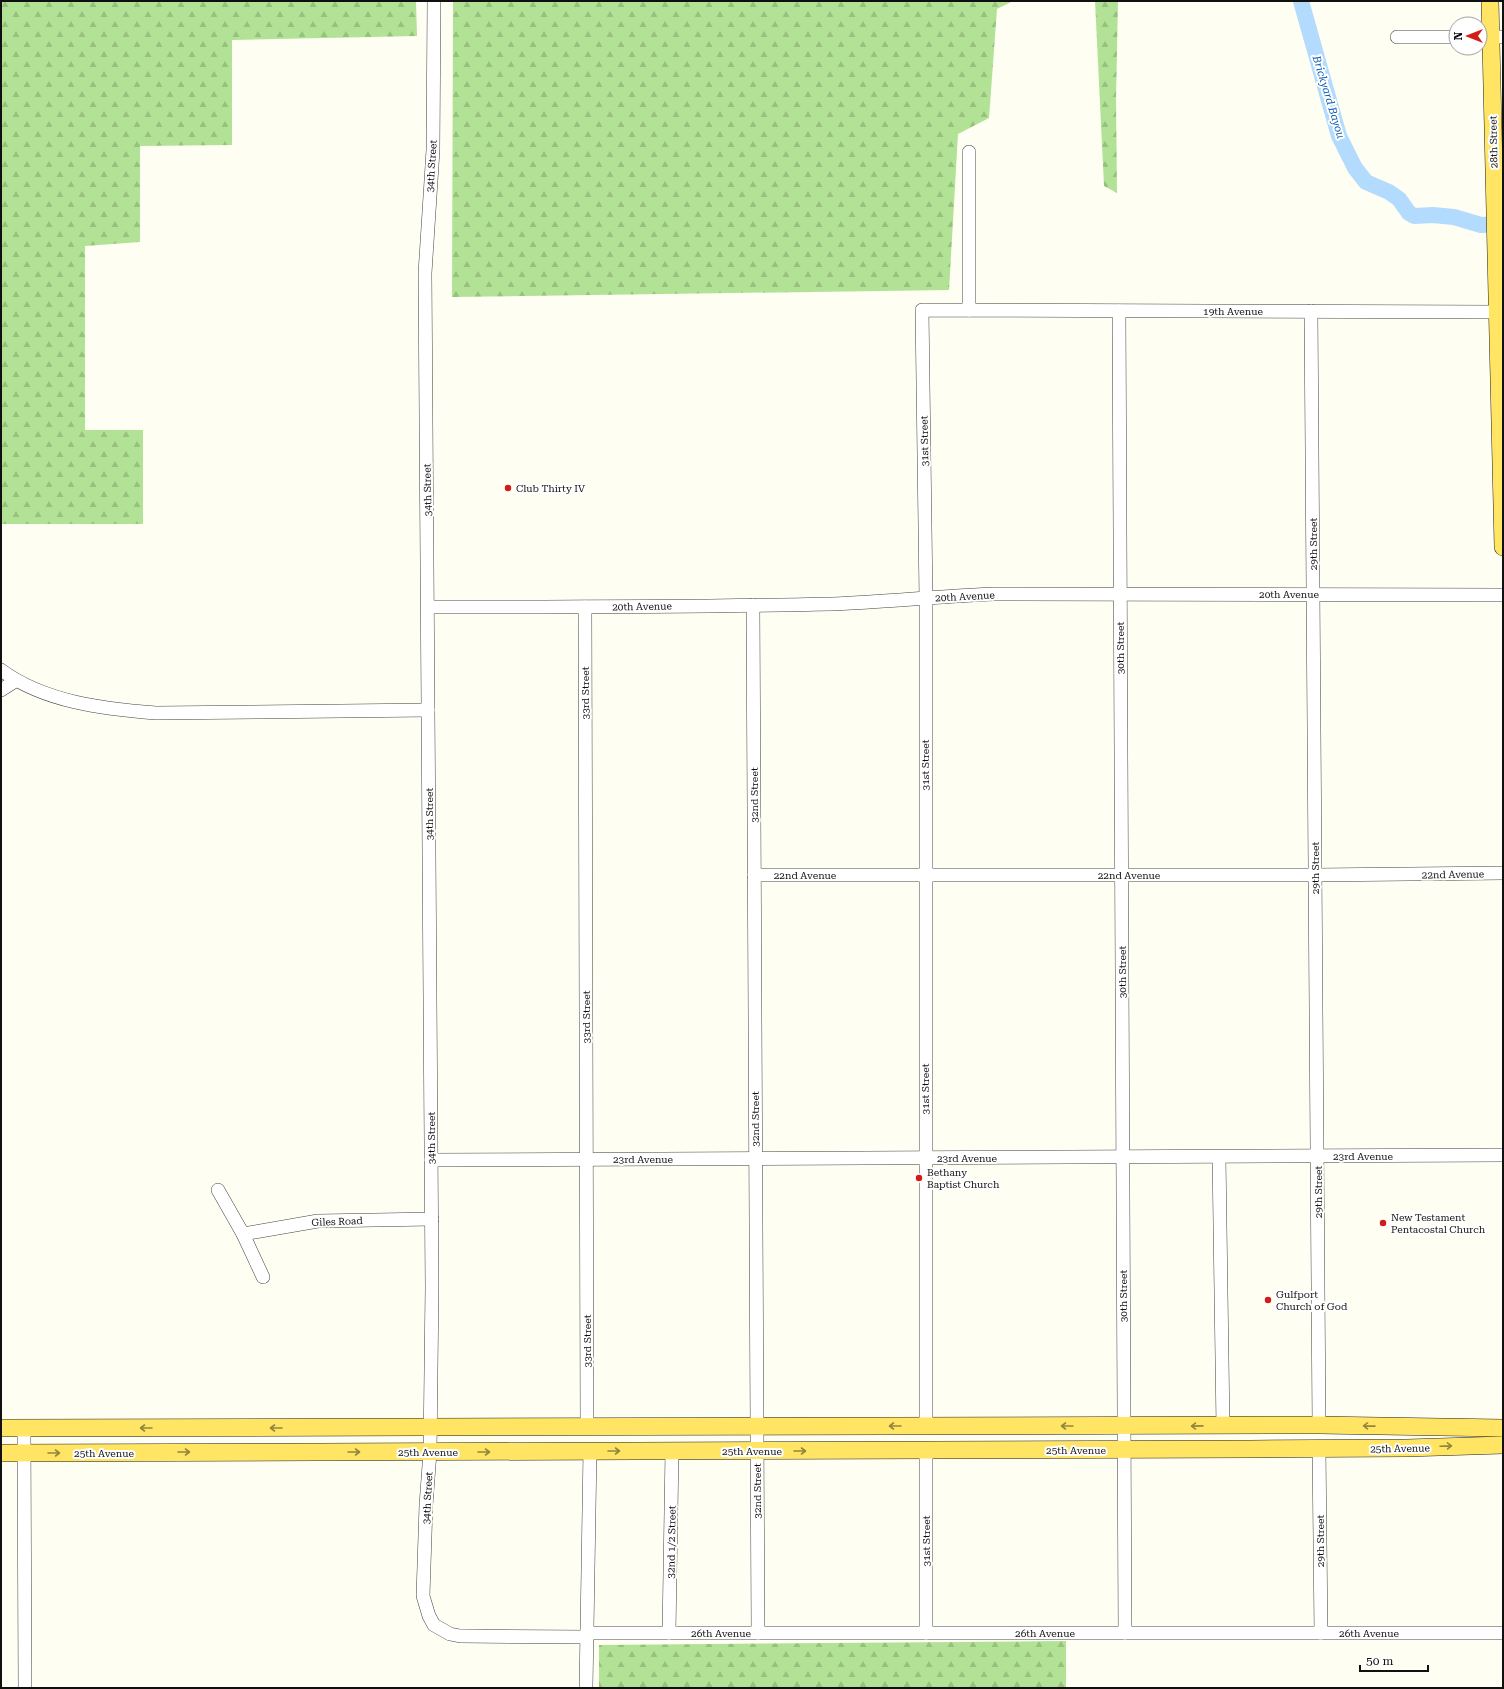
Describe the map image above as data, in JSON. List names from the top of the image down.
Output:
{
  "streets": {
    "main road": ["28th Street", "25th Avenue"],
    "street": [
      "34th Street",
      "19th Avenue",
      "31st Street",
      "29th Street",
      "20th Avenue",
      "30th Street",
      "33rd Street",
      "32nd Street",
      "22nd Avenue",
      "23rd Avenue",
      "Giles Road",
      "32nd 1/2 Street",
      "26th Avenue"
    ]
  },
  "crossings": [
    ["28th Street", "19th Avenue"],
    ["34th Street", "20th Avenue"],
    ["34th Street", "23rd Avenue"],
    ["34th Street", "Giles Road"],
    ["34th Street", "25th Avenue"],
    ["34th Street", "26th Avenue"],
    ["19th Avenue", "31st Street"],
    ["19th Avenue", "29th Street"],
    ["19th Avenue", "30th Street"],
    ["31st Street", "20th Avenue"],
    ["31st Street", "22nd Avenue"],
    ["31st Street", "23rd Avenue"],
    ["31st Street", "25th Avenue"],
    ["31st Street", "26th Avenue"],
    ["29th Street", "20th Avenue"],
    ["29th Street", "22nd Avenue"],
    ["29th Street", "23rd Avenue"],
    ["29th Street", "25th Avenue"],
    ["29th Street", "26th Avenue"],
    ["20th Avenue", "30th Street"],
    ["20th Avenue", "33rd Street"],
    ["20th Avenue", "32nd Street"],
    ["30th Street", "22nd Avenue"],
    ["30th Street", "23rd Avenue"],
    ["30th Street", "25th Avenue"],
    ["30th Street", "26th Avenue"],
    ["33rd Street", "23rd Avenue"],
    ["33rd Street", "25th Avenue"],
    ["32nd Street", "22nd Avenue"],
    ["32nd Street", "23rd Avenue"],
    ["32nd Street", "25th Avenue"],
    ["32nd Street", "26th Avenue"],
    ["25th Avenue", "32nd 1/2 Street"],
    ["32nd 1/2 Street", "26th Avenue"]
  ],
  "water": ["Brickyard Bayou"],
  "places": [
    "Club Thirty IV",
    "Bethany Baptist Church",
    "New Testament Pentacostal Church",
    "Gulfport Church of God"
  ],
  "scale_bar": "50 m",
  "north": "left"
}
